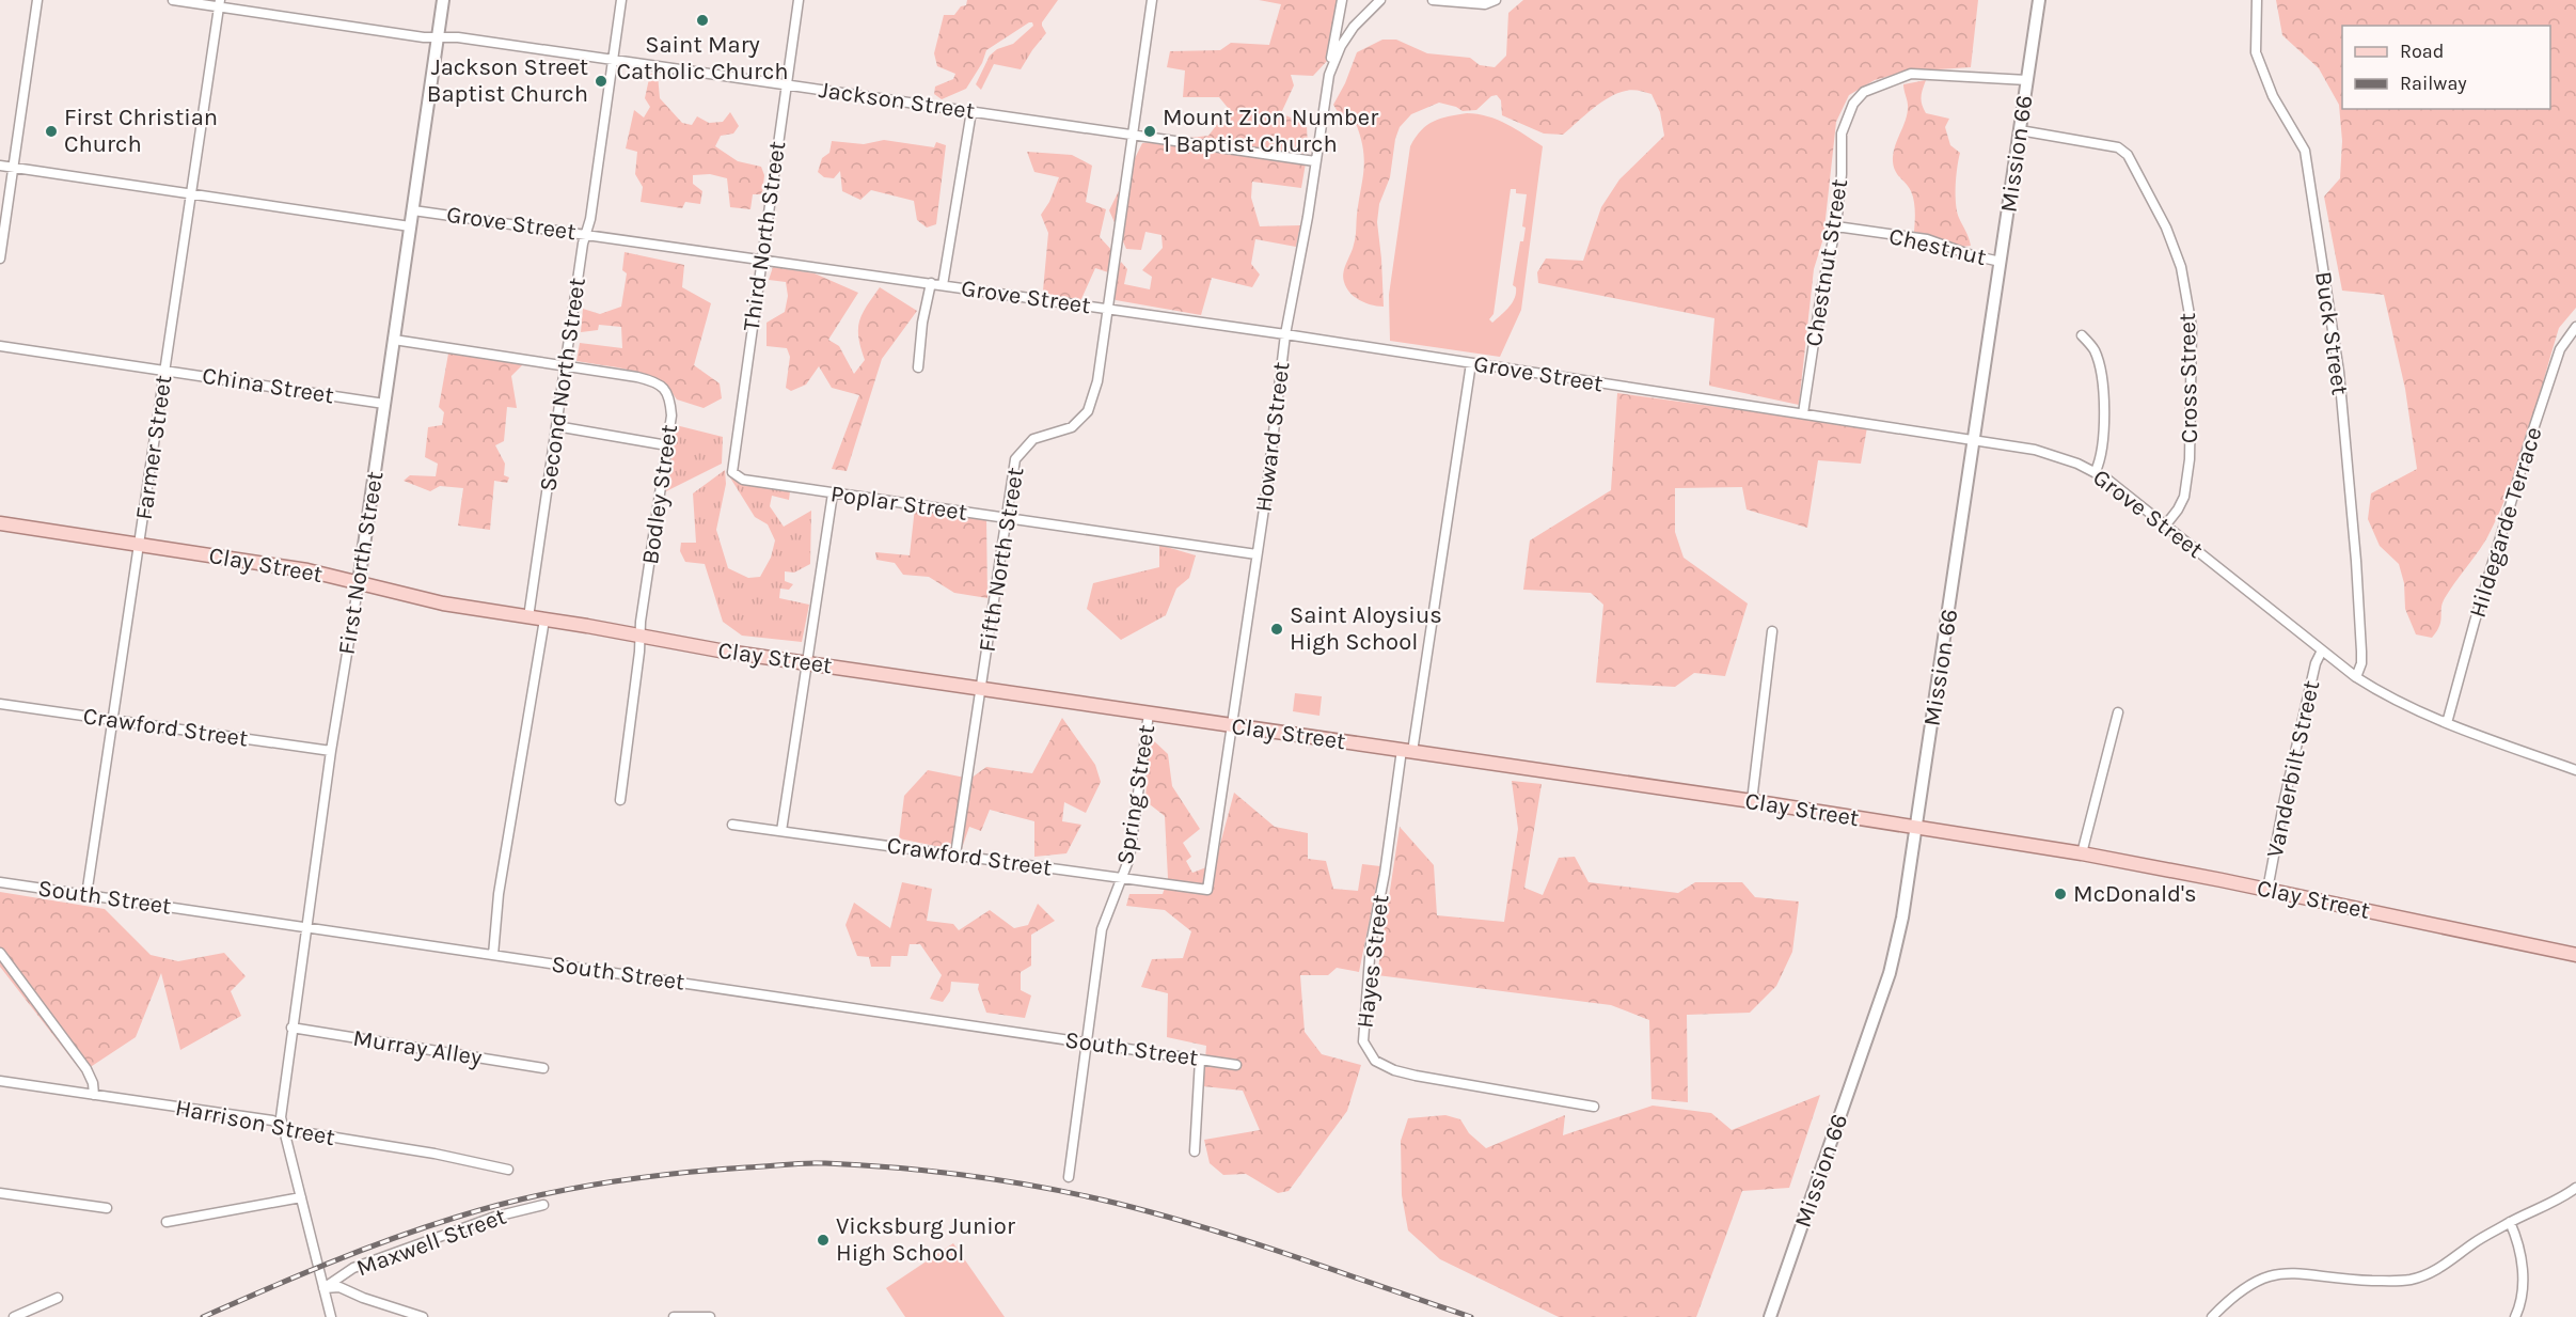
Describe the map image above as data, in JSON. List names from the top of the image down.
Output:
{
  "streets": {
    "main road": ["Clay Street"],
    "street": [
      "Jackson Street",
      "Mission 66",
      "Grove Street",
      "Third North Street",
      "Chestnut",
      "Chestnut Street",
      "Buck Street",
      "Cross Street",
      "Second North Street",
      "China Street",
      "Howard Street",
      "Farmer Street",
      "Bodley Street",
      "Poplar Street",
      "Hildegarde Terrace",
      "Fifth North Street",
      "First North Street",
      "Crawford Street",
      "Vanderbilt Street",
      "Spring Street",
      "South Street",
      "Hayes Street",
      "Murray Alley",
      "Harrison Street",
      "Maxwell Street"
    ]
  },
  "crossings": [
    ["Jackson Street", "Third North Street"],
    ["Jackson Street", "Second North Street"],
    ["Jackson Street", "Howard Street"],
    ["Jackson Street", "Farmer Street"],
    ["Jackson Street", "Fifth North Street"],
    ["Jackson Street", "First North Street"],
    ["Mission 66", "Grove Street"],
    ["Mission 66", "Chestnut"],
    ["Mission 66", "Chestnut Street"],
    ["Mission 66", "Cross Street"],
    ["Mission 66", "Clay Street"],
    ["Grove Street", "Third North Street"],
    ["Grove Street", "Chestnut Street"],
    ["Grove Street", "Buck Street"],
    ["Grove Street", "Cross Street"],
    ["Grove Street", "Second North Street"],
    ["Grove Street", "Howard Street"],
    ["Grove Street", "Farmer Street"],
    ["Grove Street", "Hildegarde Terrace"],
    ["Grove Street", "Fifth North Street"],
    ["Grove Street", "First North Street"],
    ["Grove Street", "Vanderbilt Street"],
    ["Grove Street", "Hayes Street"],
    ["Third North Street", "Poplar Street"],
    ["Chestnut", "Chestnut Street"],
    ["Second North Street", "Bodley Street"],
    ["Second North Street", "Clay Street"],
    ["China Street", "Farmer Street"],
    ["China Street", "First North Street"],
    ["Howard Street", "Poplar Street"],
    ["Howard Street", "Clay Street"],
    ["Howard Street", "Crawford Street"],
    ["Farmer Street", "Clay Street"],
    ["Farmer Street", "Crawford Street"],
    ["Farmer Street", "South Street"],
    ["Bodley Street", "First North Street"],
    ["Bodley Street", "Clay Street"],
    ["Poplar Street", "Fifth North Street"],
    ["Fifth North Street", "Clay Street"],
    ["Fifth North Street", "Crawford Street"],
    ["First North Street", "Clay Street"],
    ["First North Street", "Crawford Street"],
    ["First North Street", "South Street"],
    ["First North Street", "Murray Alley"],
    ["First North Street", "Harrison Street"],
    ["First North Street", "Maxwell Street"],
    ["Clay Street", "Vanderbilt Street"],
    ["Clay Street", "Spring Street"],
    ["Clay Street", "Hayes Street"],
    ["Crawford Street", "Spring Street"],
    ["Spring Street", "South Street"]
  ],
  "places": [
    "Saint Mary Catholic Church",
    "Jackson Street Baptist Church",
    "First Christian Church",
    "Mount Zion Number 1 Baptist Church",
    "Saint Aloysius High School",
    "McDonald's",
    "Vicksburg Junior High School"
  ],
  "legend": ["Road", "Railway"]
}
